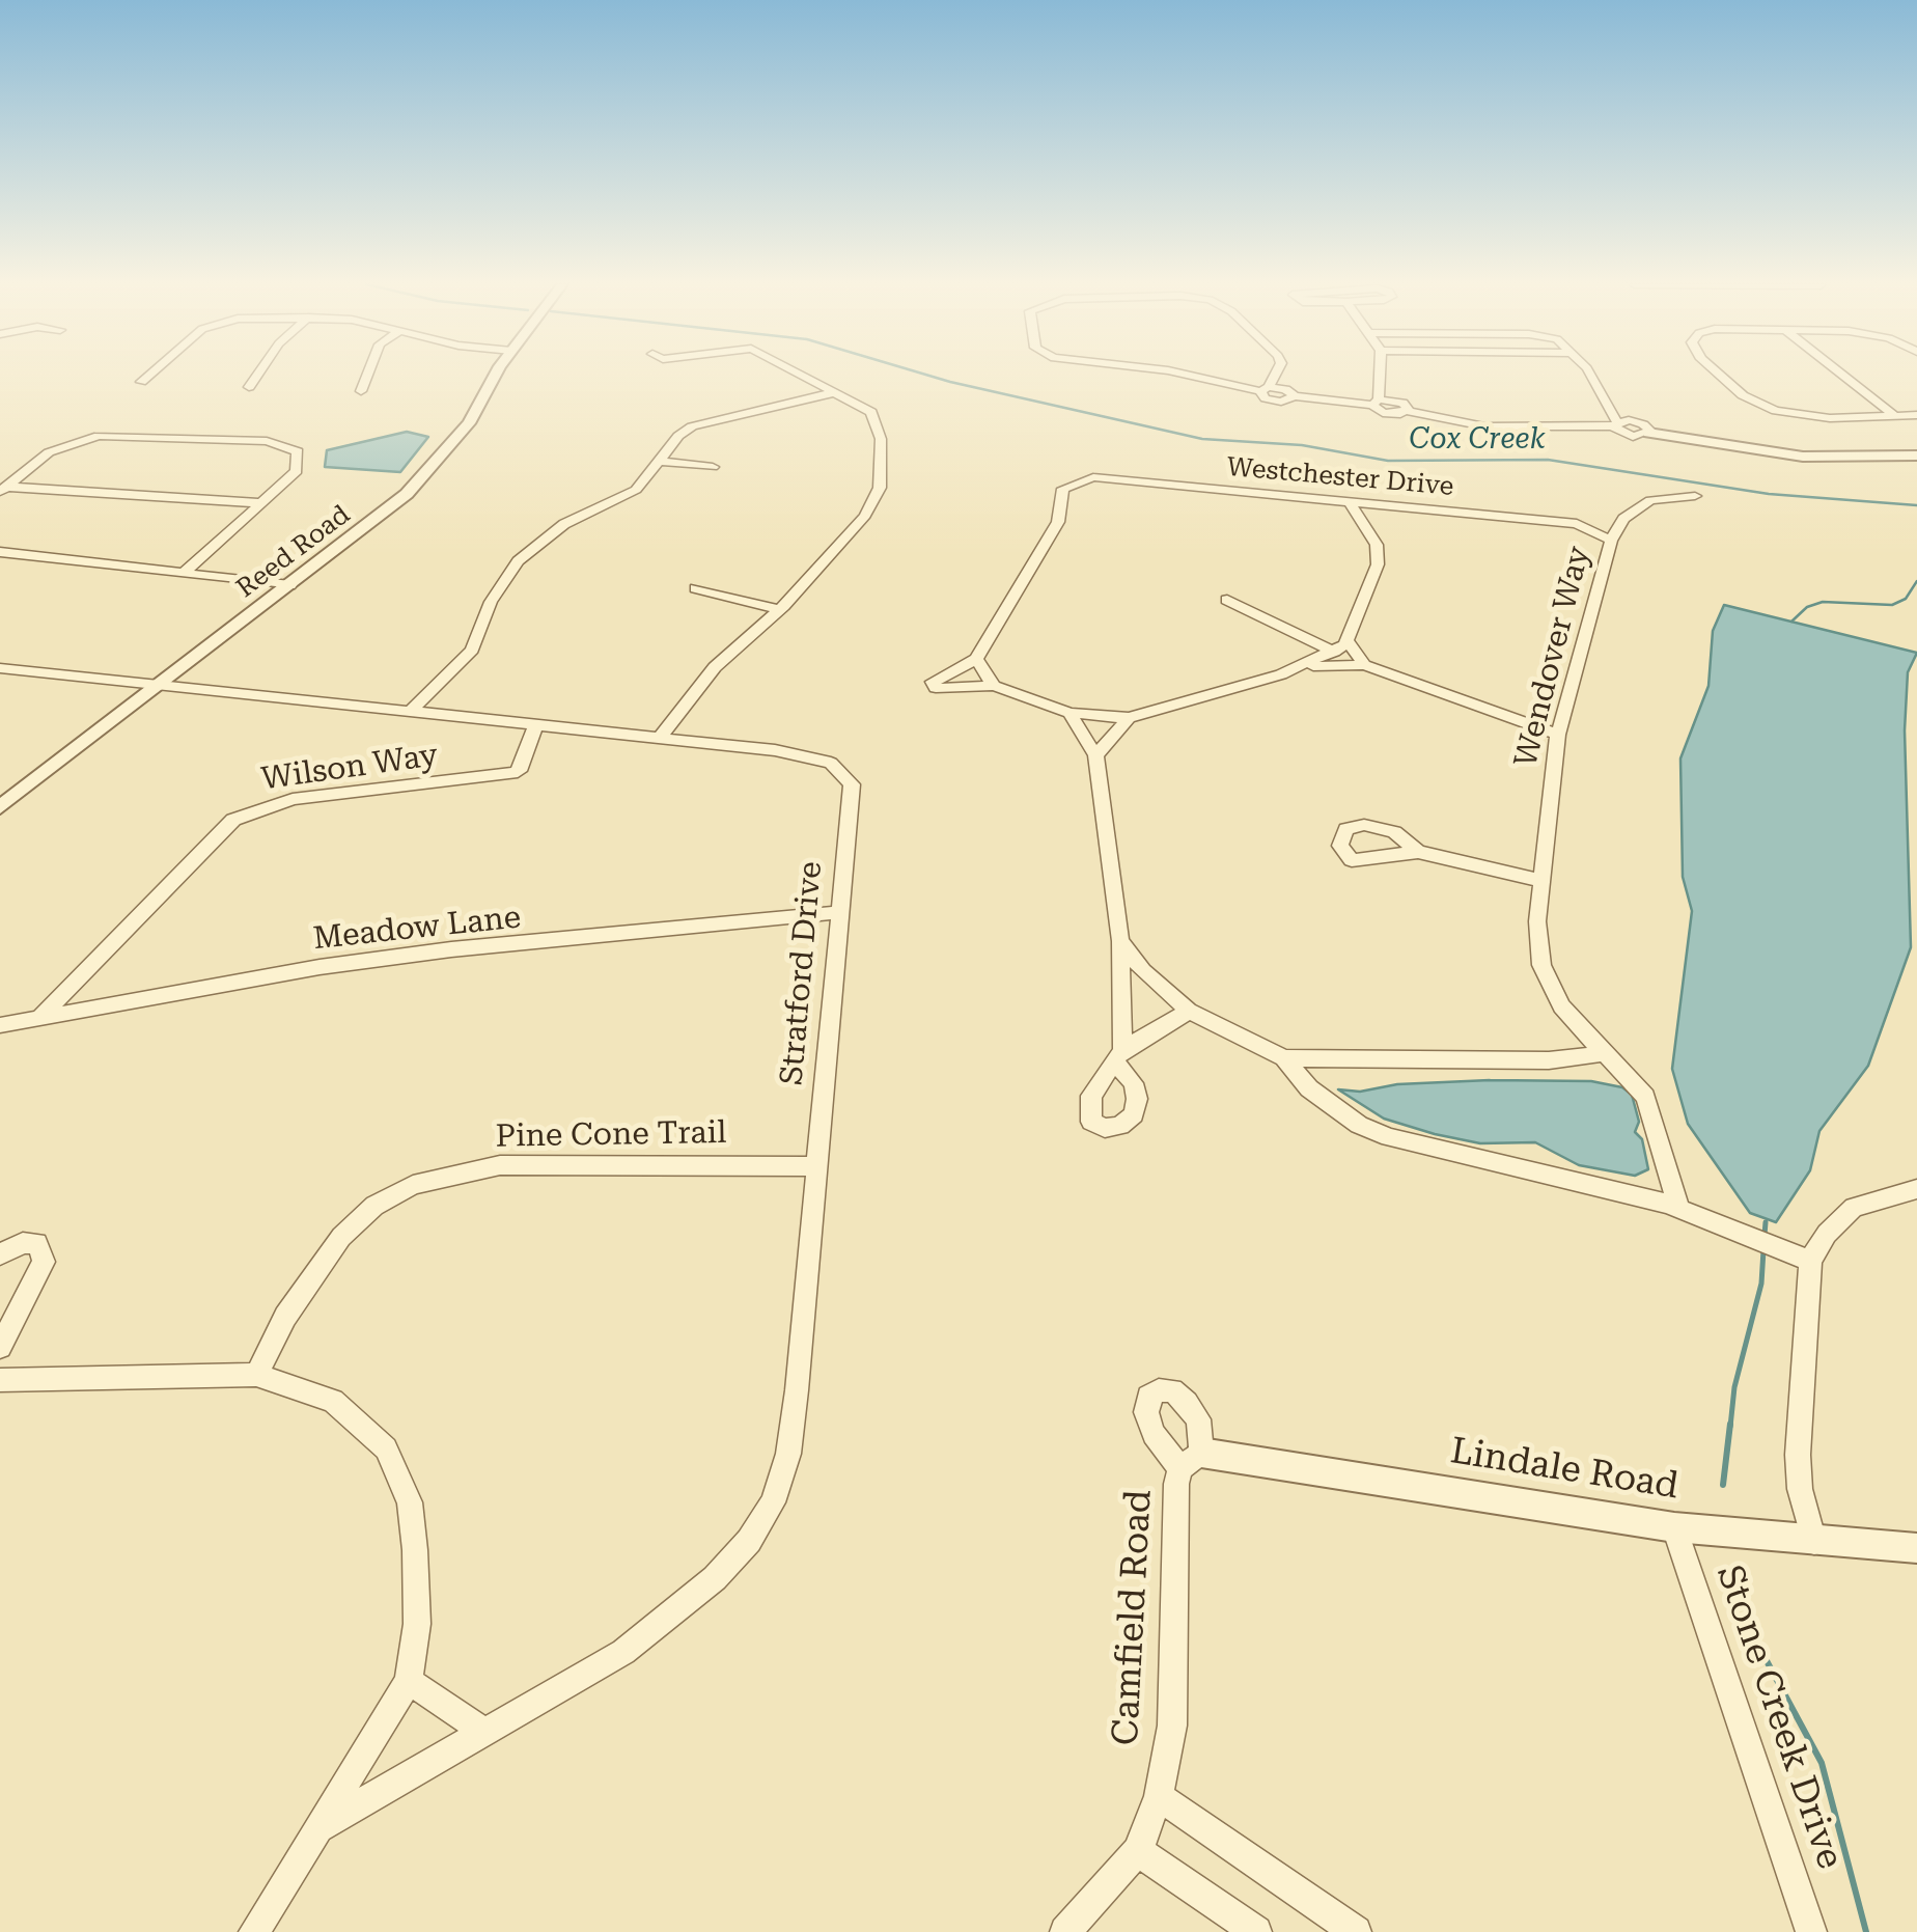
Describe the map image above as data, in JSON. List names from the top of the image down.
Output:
{
  "streets": {
    "street": [
      "Westchester Drive",
      "Reed Road",
      "Wendover Way",
      "Wilson Way",
      "Meadow Lane",
      "Stratford Drive",
      "Pine Cone Trail",
      "Lindale Road",
      "Camfield Road",
      "Stone Creek Drive"
    ]
  },
  "crossings": [
    ["Westchester Drive", "Wendover Way"],
    ["Reed Road", "Stratford Drive"],
    ["Wilson Way", "Meadow Lane"],
    ["Wilson Way", "Stratford Drive"],
    ["Meadow Lane", "Stratford Drive"],
    ["Stratford Drive", "Pine Cone Trail"],
    ["Lindale Road", "Camfield Road"],
    ["Lindale Road", "Stone Creek Drive"]
  ],
  "water": ["Cox Creek"]
}
